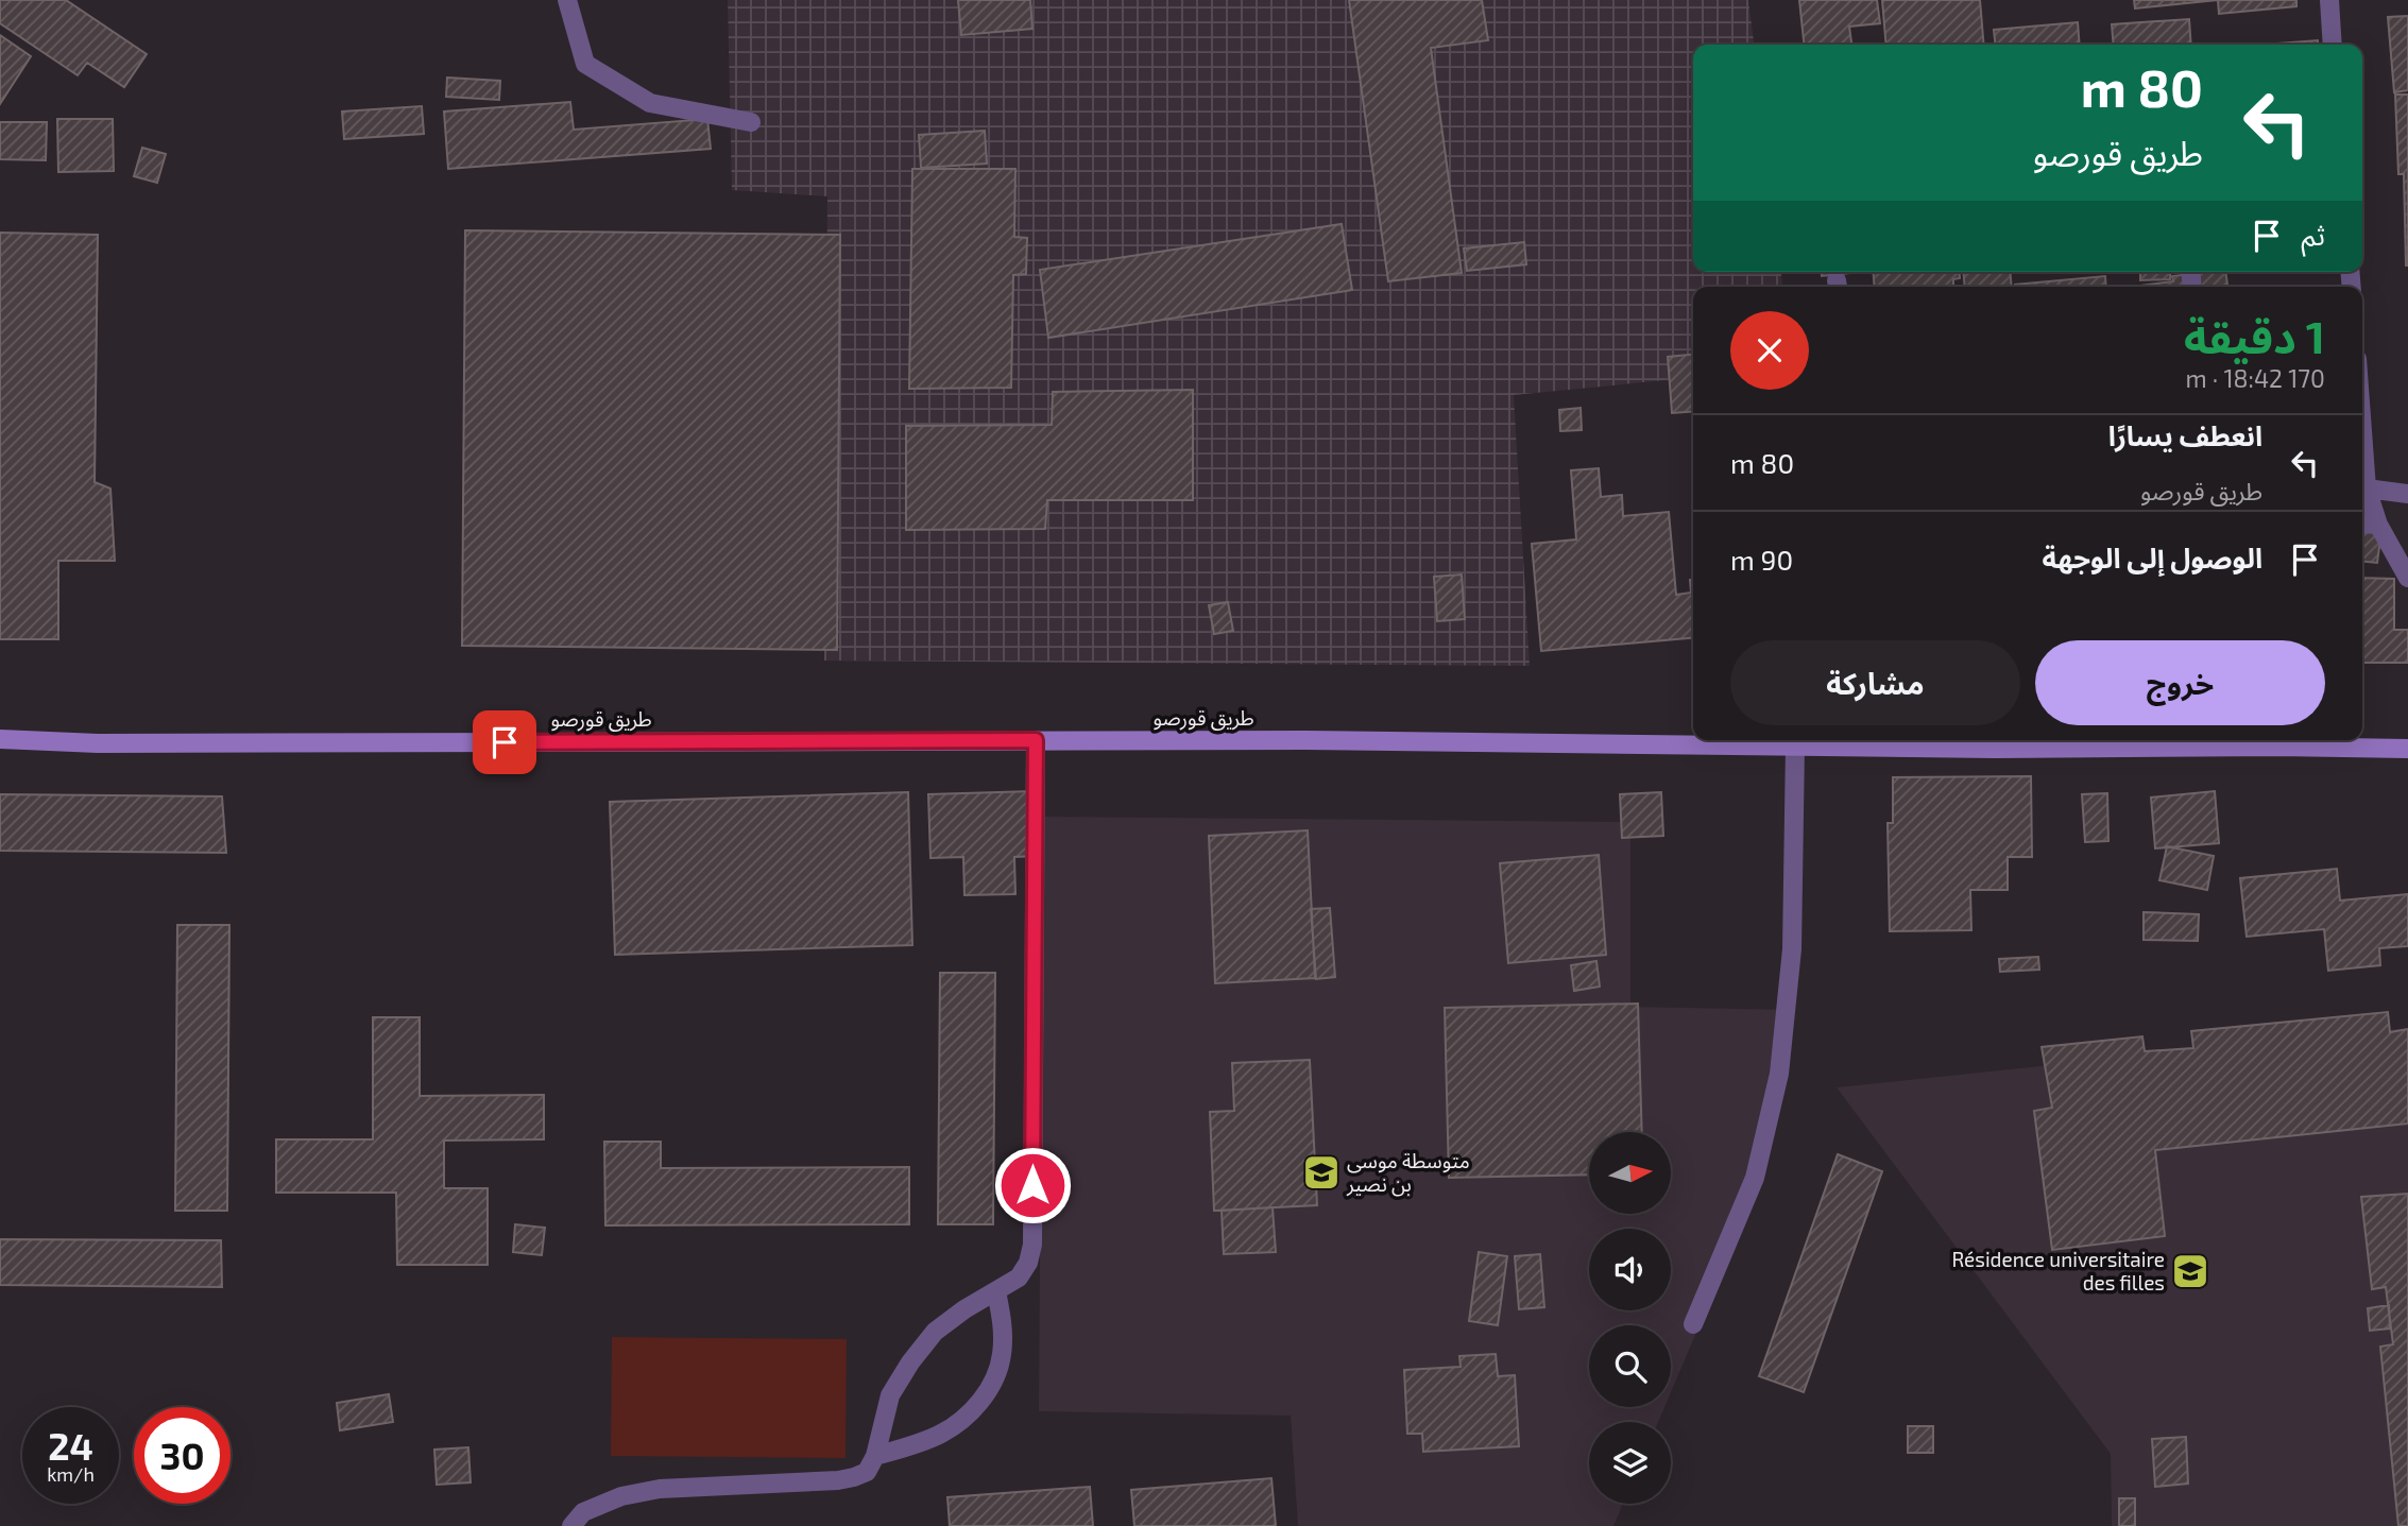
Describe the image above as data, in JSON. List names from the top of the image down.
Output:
{
  "streets": {
    "main road": ["طريق قورصو"]
  },
  "places": {
    "school or university": ["متوسطة موسى بن نصير", "Résidence universitaire des filles"]
  },
  "north": "right",
  "page": {
    "turn": ["80 m", "طريق قورصو"],
    "then": "ثم",
    "heading": ["1 دقيقة", "170 m · 18:42"],
    "list": [
      {
        "name": "انعطف يسارًا",
        "note": "طريق قورصو",
        "value": "80 m"
      },
      {
        "name": "الوصول إلى الوجهة",
        "value": "90 m"
      }
    ],
    "buttons": ["خروج", "مشاركة"],
    "speed": "24 km/h",
    "limit": "30"
  }
}
